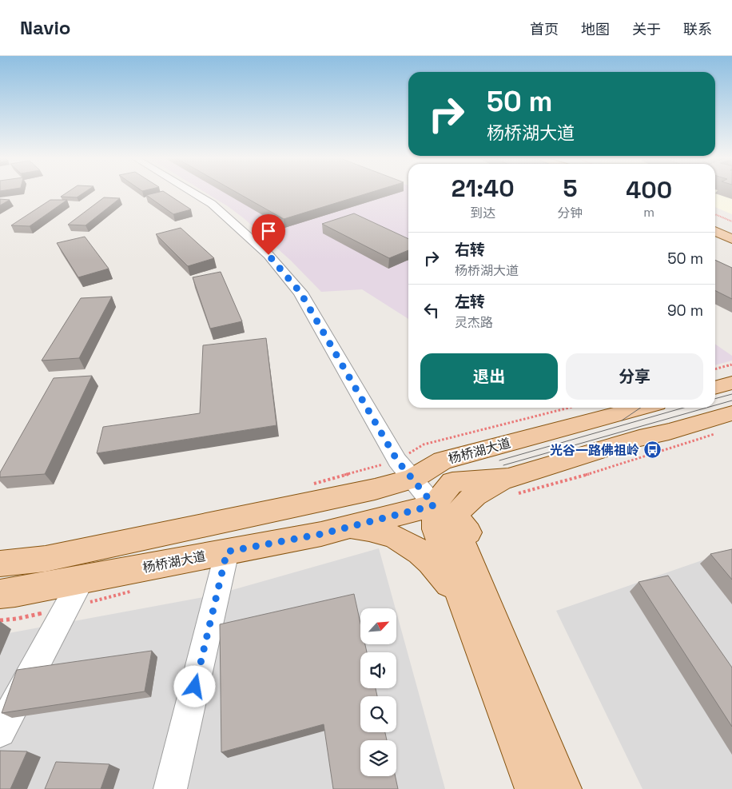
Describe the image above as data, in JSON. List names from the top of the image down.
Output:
{
  "streets": {
    "main road": ["杨桥湖大道"]
  },
  "places": {
    "bus stop": ["光谷一路佛祖岭"]
  },
  "north": "top right",
  "page": {
    "header": "Navio",
    "nav": [
      "首页",
      "地图",
      "关于",
      "联系"
    ],
    "turn": ["50 m", "杨桥湖大道"],
    "eta": [
      "21:40",
      "到达",
      "5",
      "分钟",
      "400",
      "m"
    ],
    "list": [
      {
        "name": "右转",
        "note": "杨桥湖大道",
        "value": "50 m"
      },
      {
        "name": "左转",
        "note": "灵杰路",
        "value": "90 m"
      }
    ],
    "buttons": ["退出", "分享"]
  }
}
